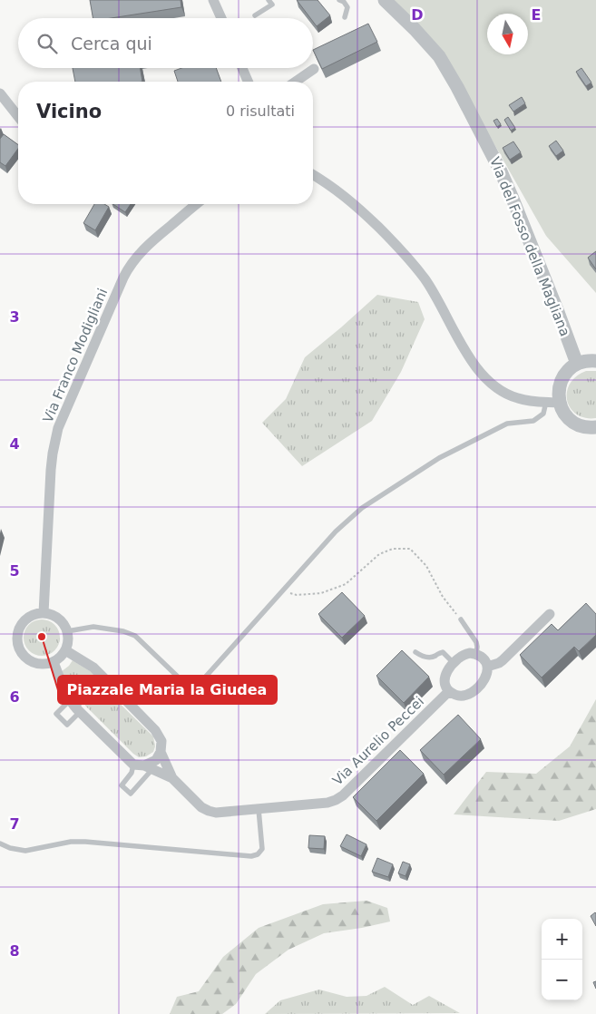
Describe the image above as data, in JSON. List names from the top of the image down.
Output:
{
  "streets": {
    "street": ["Via del Fosso della Magliana", "Via Franco Modigliani", "Via Aurelio Peccei"]
  },
  "crossings": [
    ["Via Franco Modigliani", "Via Aurelio Peccei"]
  ],
  "places": ["Piazzale Maria la Giudea"],
  "north": "bottom",
  "page": {
    "search": "Cerca qui",
    "heading": ["Vicino", "0 risultati"],
    "map_buttons": ["+", "−"]
  },
  "grid": {
    "columns": ["D", "E"],
    "rows": [
      "3",
      "4",
      "5",
      "6",
      "7",
      "8"
    ]
  }
}
